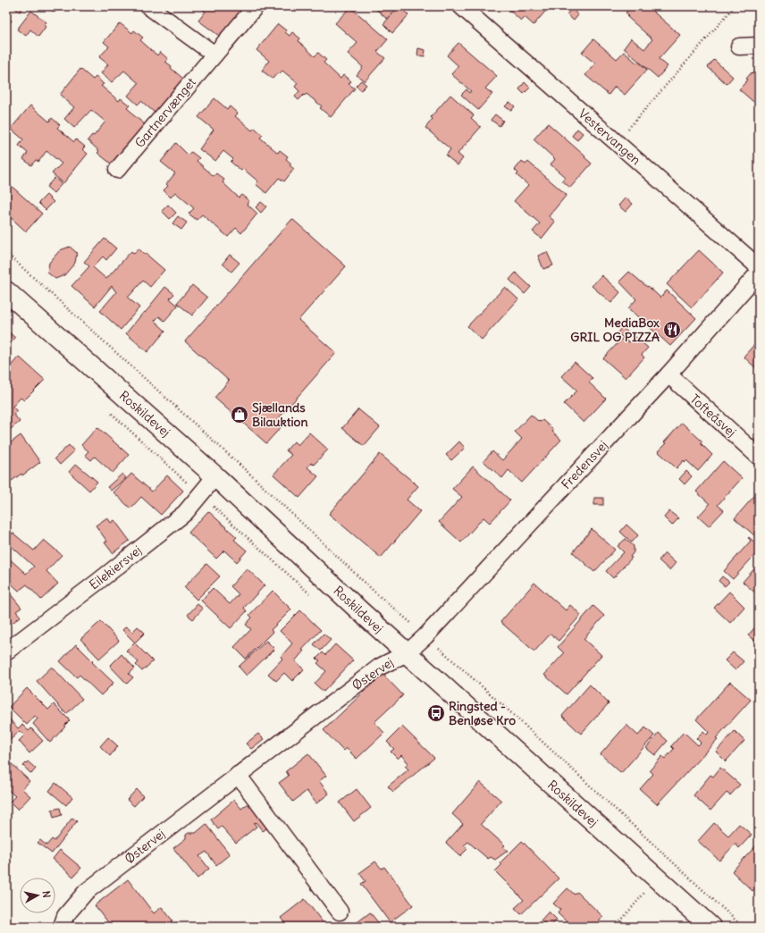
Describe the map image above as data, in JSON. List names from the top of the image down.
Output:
{
  "streets": {
    "street": [
      "Gartnervænget",
      "Vestervangen",
      "Roskildevej",
      "Tofteåsvej",
      "Fredensvej",
      "Eilekiersvej",
      "Østervej"
    ]
  },
  "crossings": [
    ["Roskildevej", "Fredensvej"],
    ["Roskildevej", "Eilekiersvej"],
    ["Roskildevej", "Østervej"],
    ["Tofteåsvej", "Fredensvej"],
    ["Fredensvej", "Østervej"]
  ],
  "places": {
    "restaurant": ["MediaBox GRIL OG PIZZA"],
    "shop": ["Sjællands Bilauktion"],
    "bus stop": ["Ringsted - Benløse Kro"]
  },
  "north": "right"
}
